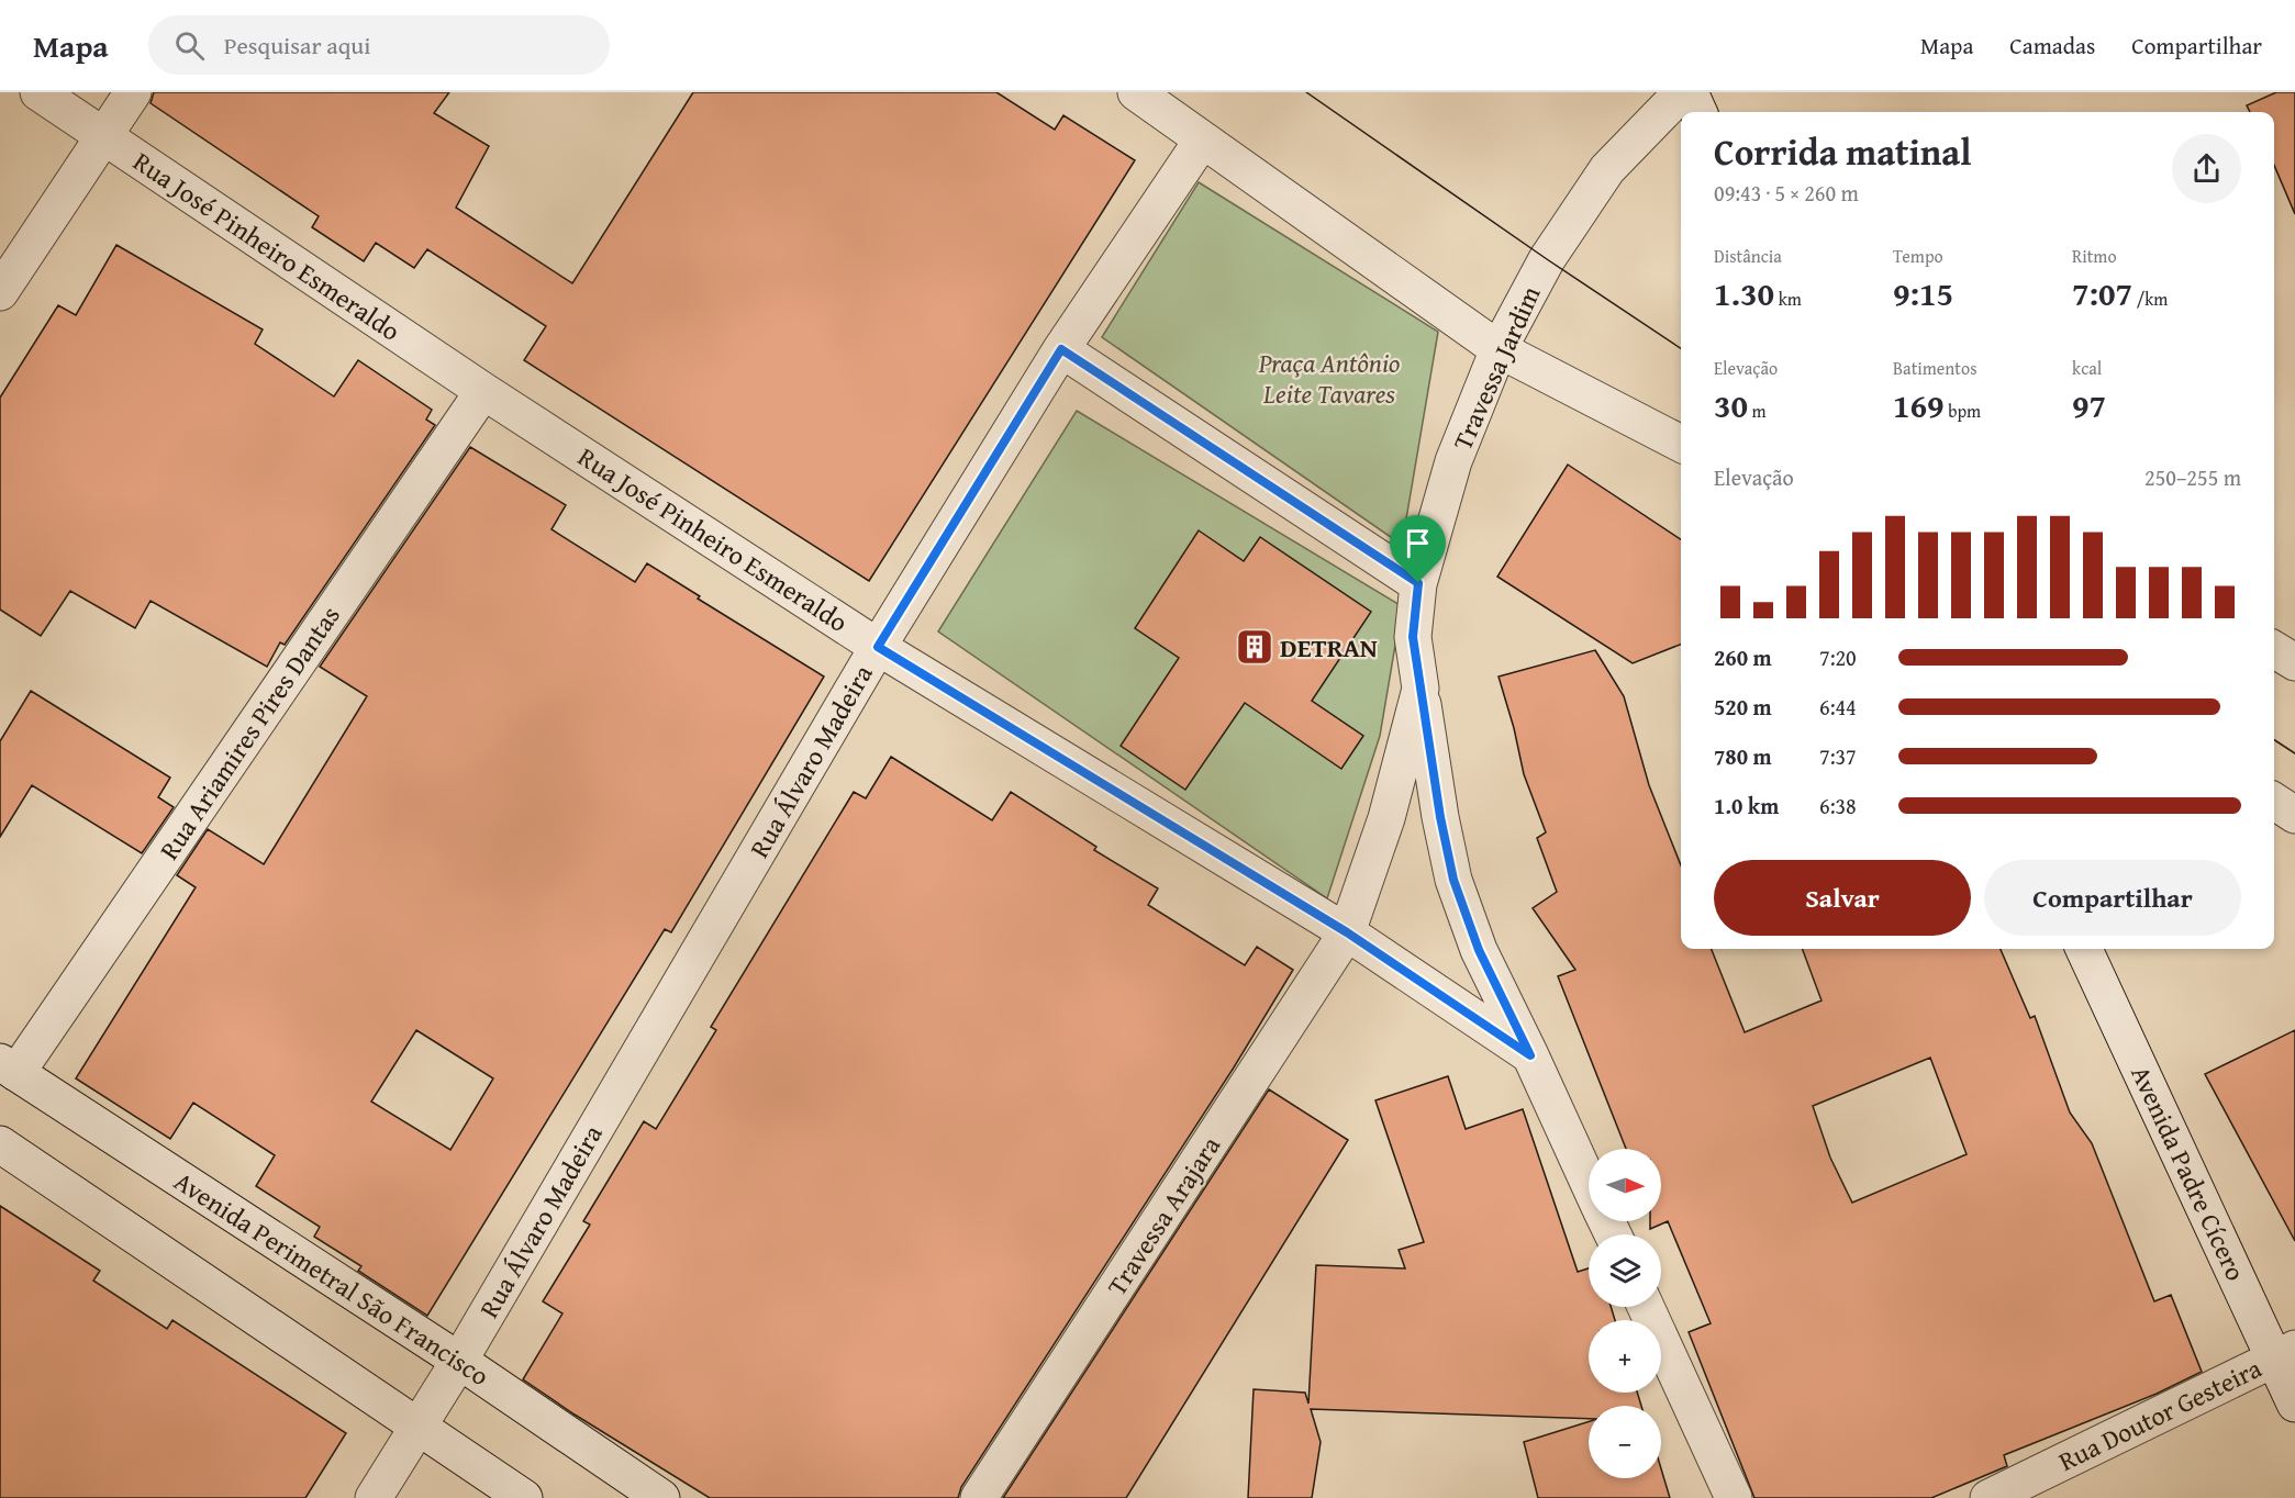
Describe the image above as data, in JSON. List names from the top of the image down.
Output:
{
  "streets": {
    "street": [
      "Rua José Pinheiro Esmeraldo",
      "Travessa Jardim",
      "Rua Ariamires Pires Dantas",
      "Rua Álvaro Madeira",
      "Avenida Padre Cícero",
      "Travessa Arajara",
      "Avenida Perimetral São Francisco",
      "Rua Doutor Gesteira"
    ]
  },
  "crossings": [
    ["Rua José Pinheiro Esmeraldo", "Travessa Jardim"],
    ["Rua José Pinheiro Esmeraldo", "Rua Ariamires Pires Dantas"],
    ["Rua José Pinheiro Esmeraldo", "Rua Álvaro Madeira"],
    ["Rua José Pinheiro Esmeraldo", "Travessa Arajara"],
    ["Travessa Jardim", "Travessa Arajara"],
    ["Rua Ariamires Pires Dantas", "Avenida Perimetral São Francisco"],
    ["Rua Álvaro Madeira", "Avenida Perimetral São Francisco"],
    ["Avenida Padre Cícero", "Rua Doutor Gesteira"]
  ],
  "parks": ["Praça Antônio Leite Tavares"],
  "places": {
    "building": ["DETRAN"]
  },
  "north": "right",
  "page": {
    "header": "Mapa",
    "search": "Pesquisar aqui",
    "nav": ["Mapa", "Camadas", "Compartilhar"],
    "heading": ["Corrida matinal", "09:43 · 5 × 260 m"],
    "stats": [
      ["Distância", "1.30 km"],
      ["Tempo", "9:15"],
      ["Ritmo", "7:07 /km"],
      ["Elevação", "30 m"],
      ["Batimentos", "169 bpm"],
      ["kcal", "97"]
    ],
    "chart": ["Elevação", "250–255 m"],
    "list": [
      {
        "name": "260 m",
        "note": "7:20"
      },
      {
        "name": "520 m",
        "note": "6:44"
      },
      {
        "name": "780 m",
        "note": "7:37"
      },
      {
        "name": "1.0 km",
        "note": "6:38"
      }
    ],
    "buttons": ["Salvar", "Compartilhar"],
    "map_buttons": ["+", "−"]
  }
}
